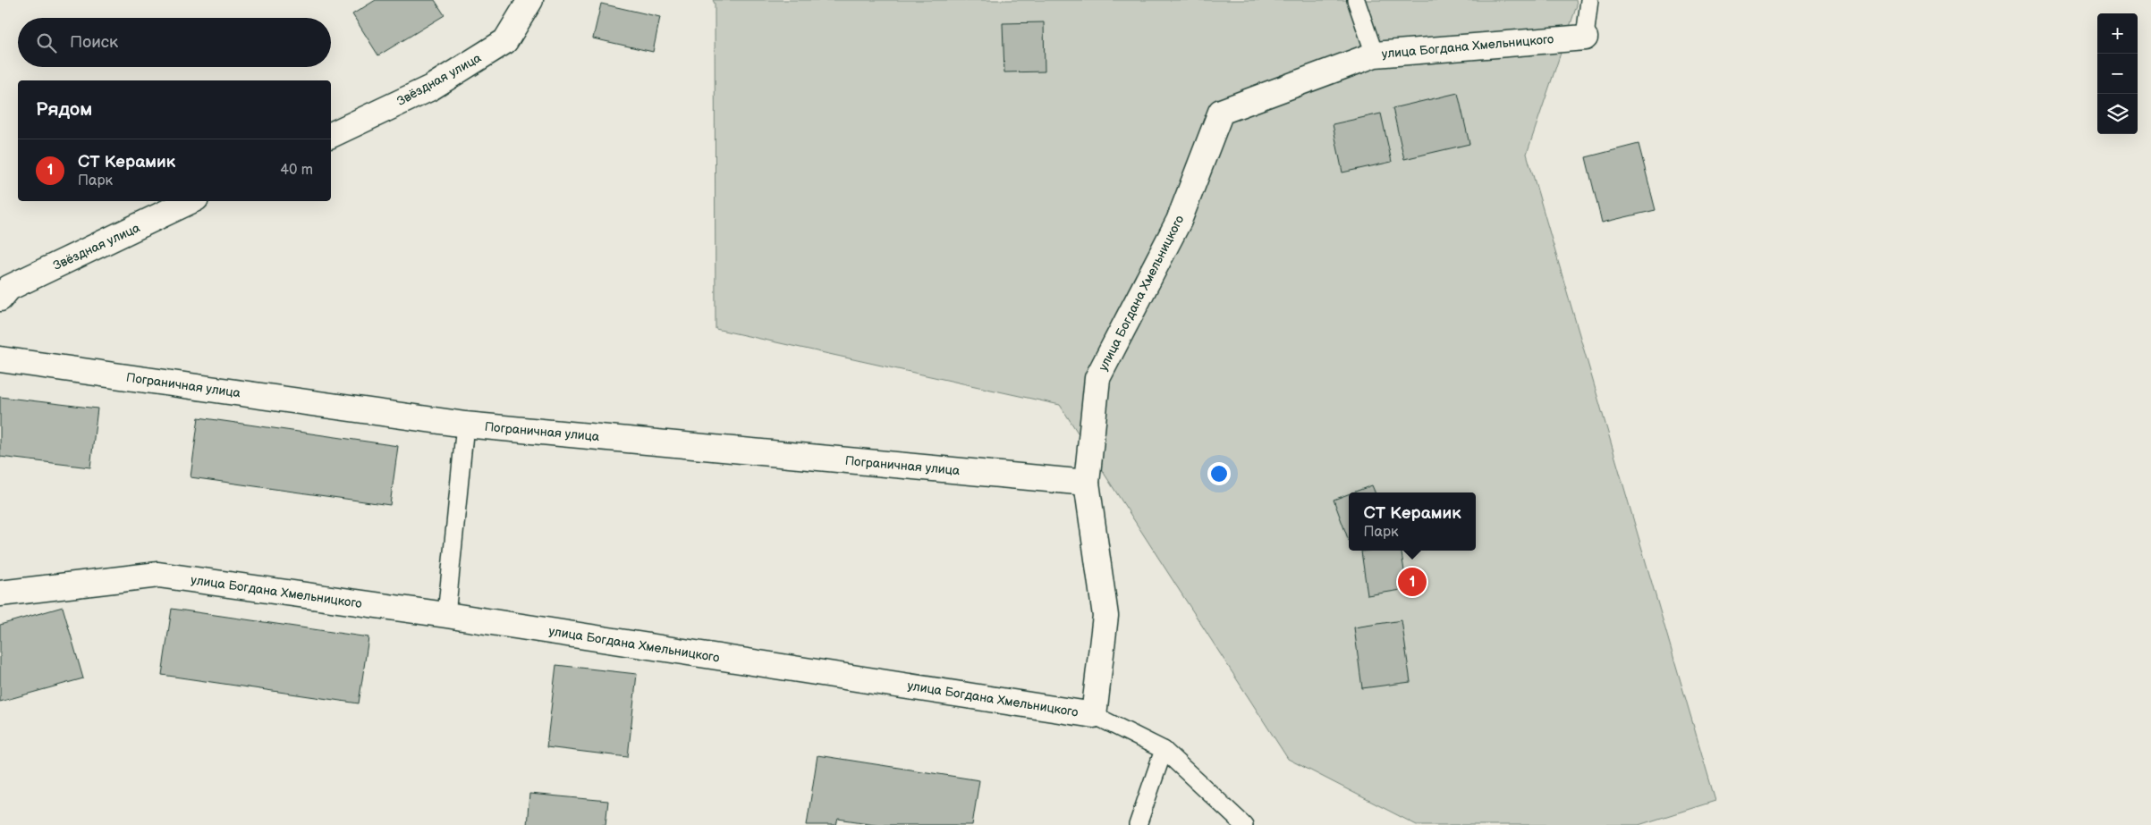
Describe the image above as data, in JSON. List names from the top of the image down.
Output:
{
  "streets": {
    "street": ["улица Богдана Хмельницкого", "Звёздная улица", "Пограничная улица"]
  },
  "crossings": [
    ["улица Богдана Хмельницкого", "Пограничная улица"]
  ],
  "page": {
    "map_buttons": ["+", "−"],
    "search": "Поиск",
    "heading": "Рядом",
    "list": [
      {
        "mark": "1",
        "name": "СТ Керамик",
        "note": "Парк",
        "value": "40 m"
      }
    ],
    "popup": ["СТ Керамик", "Парк"],
    "pins": "1"
  }
}
